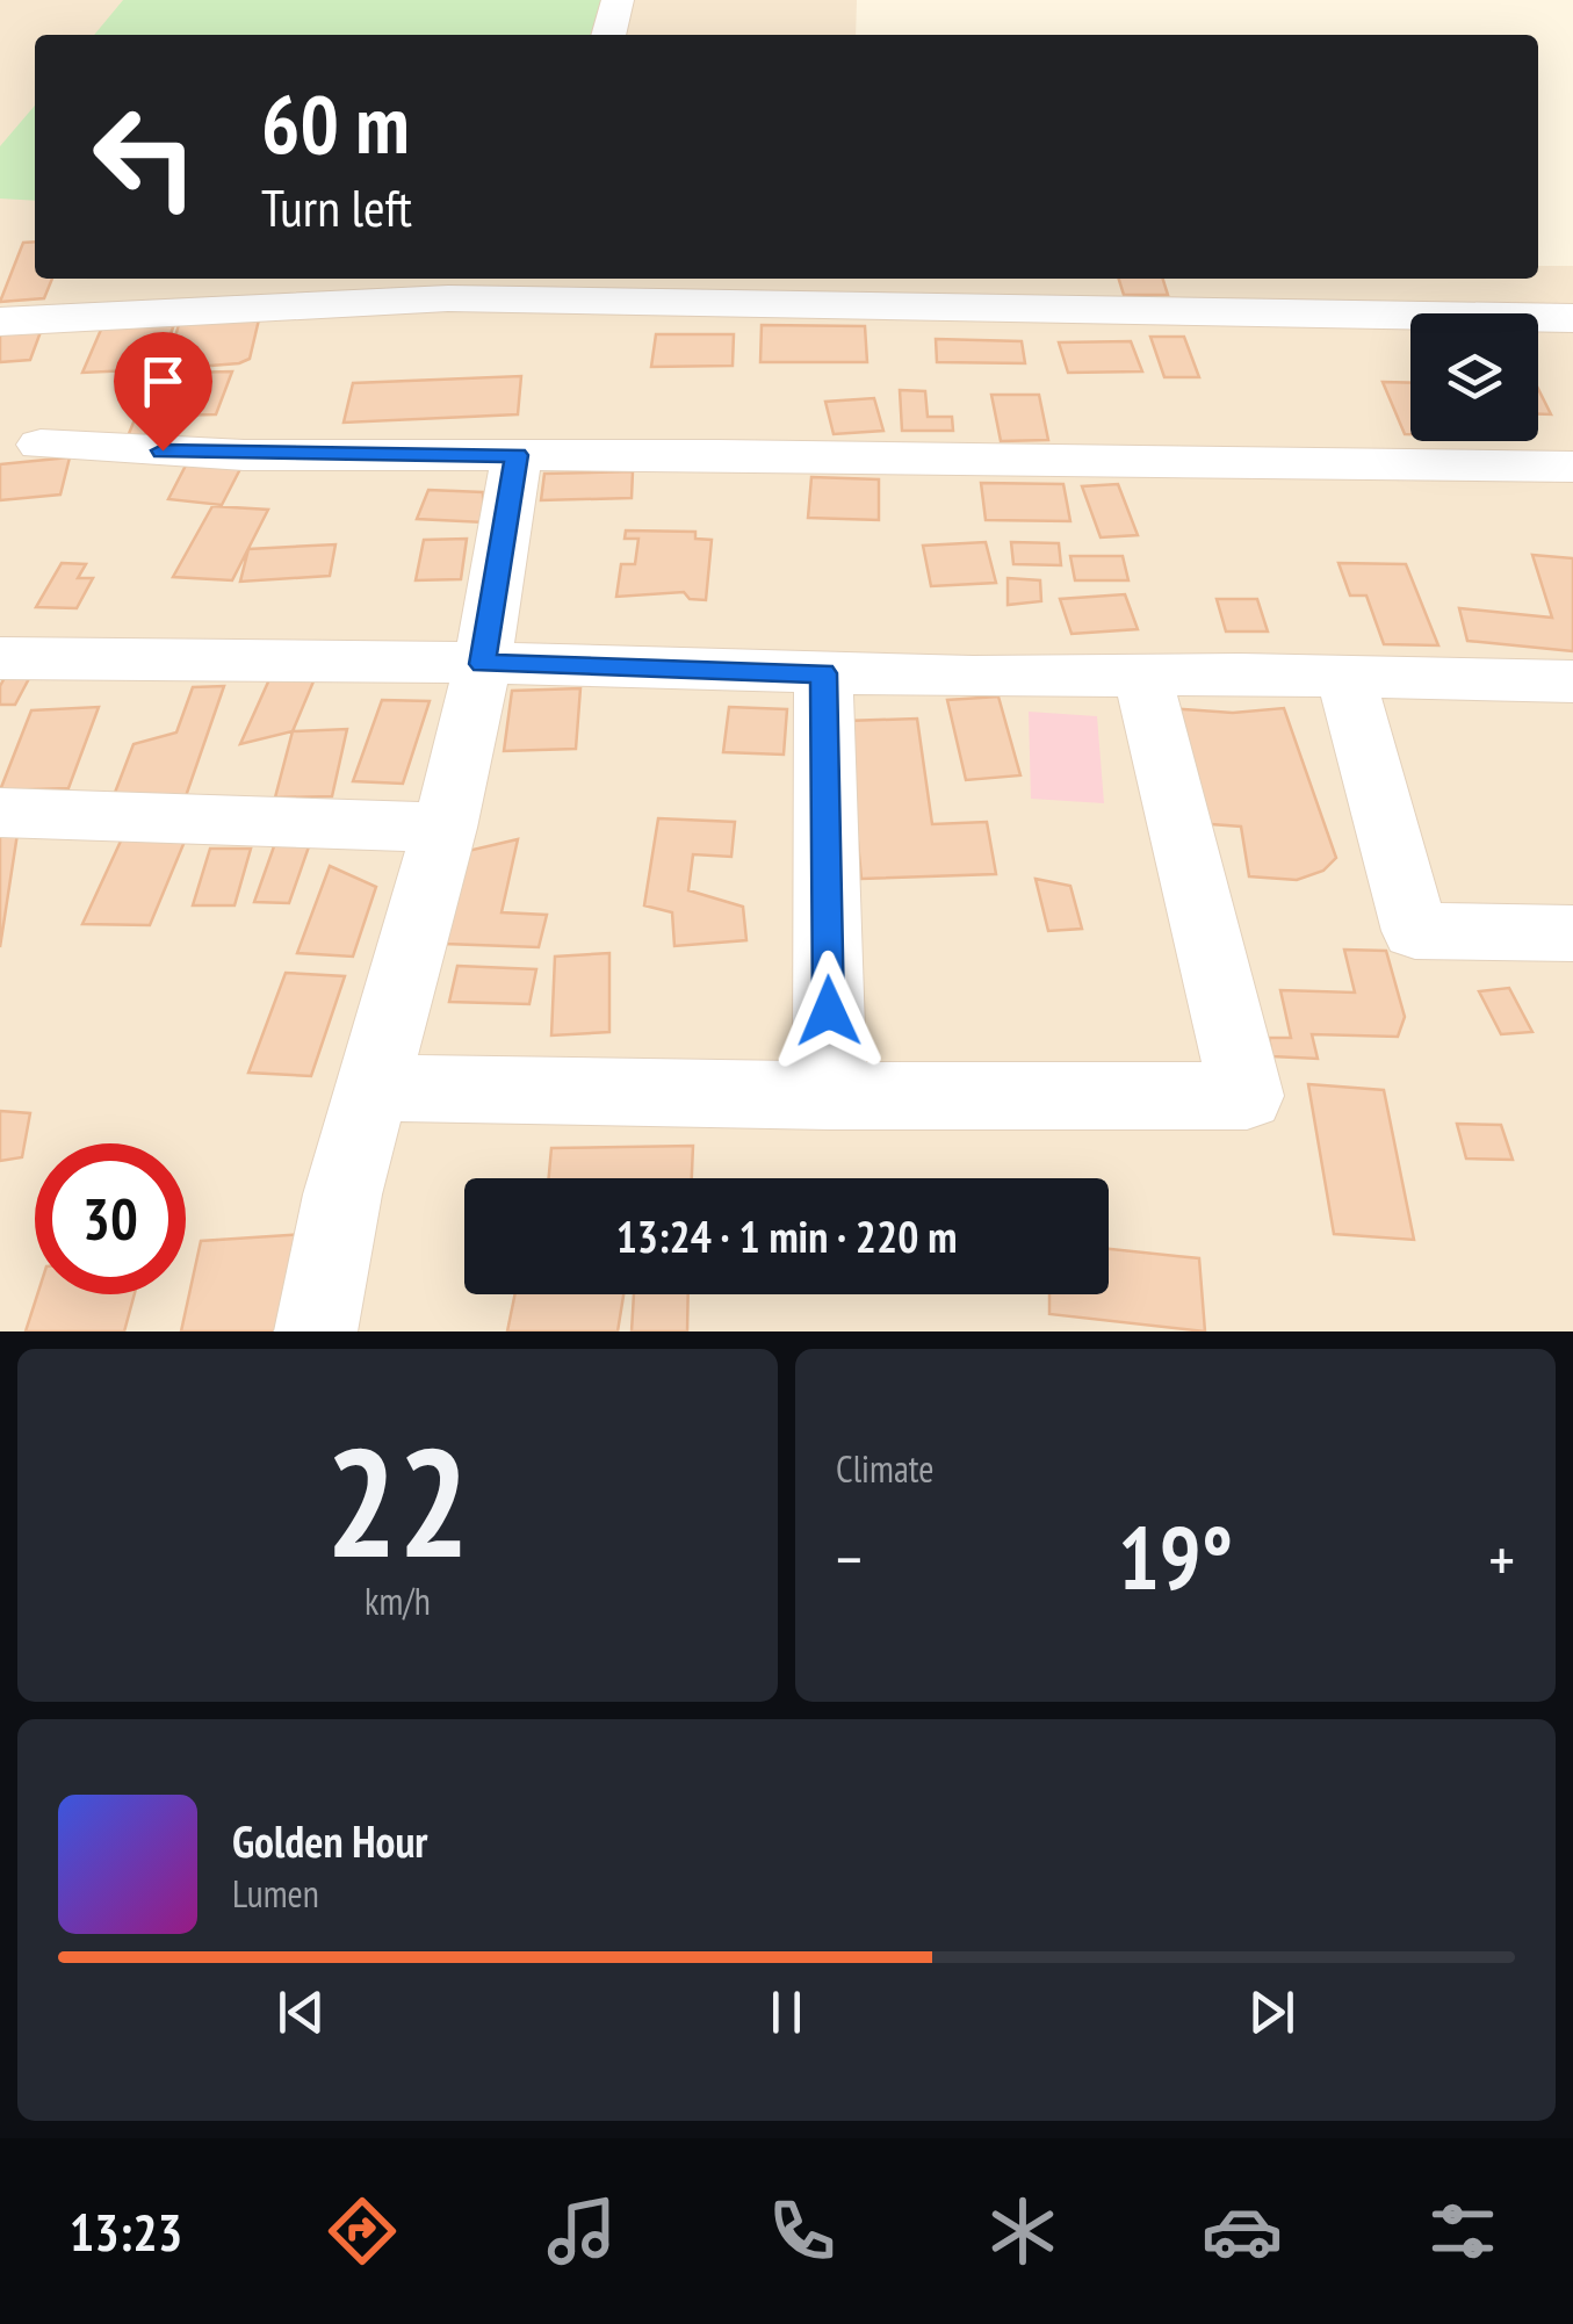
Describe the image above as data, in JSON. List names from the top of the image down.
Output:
{
  "page": {
    "turn": ["60 m", "Turn left"],
    "limit": "30",
    "trip": "13:24 · 1 min · 220 m",
    "tile": [
      ["22", "km/h"],
      "Climate"
    ],
    "heat": ["−", "19°", "+"],
    "song": ["Golden Hour", "Lumen"],
    "tabs": "13:23"
  }
}
